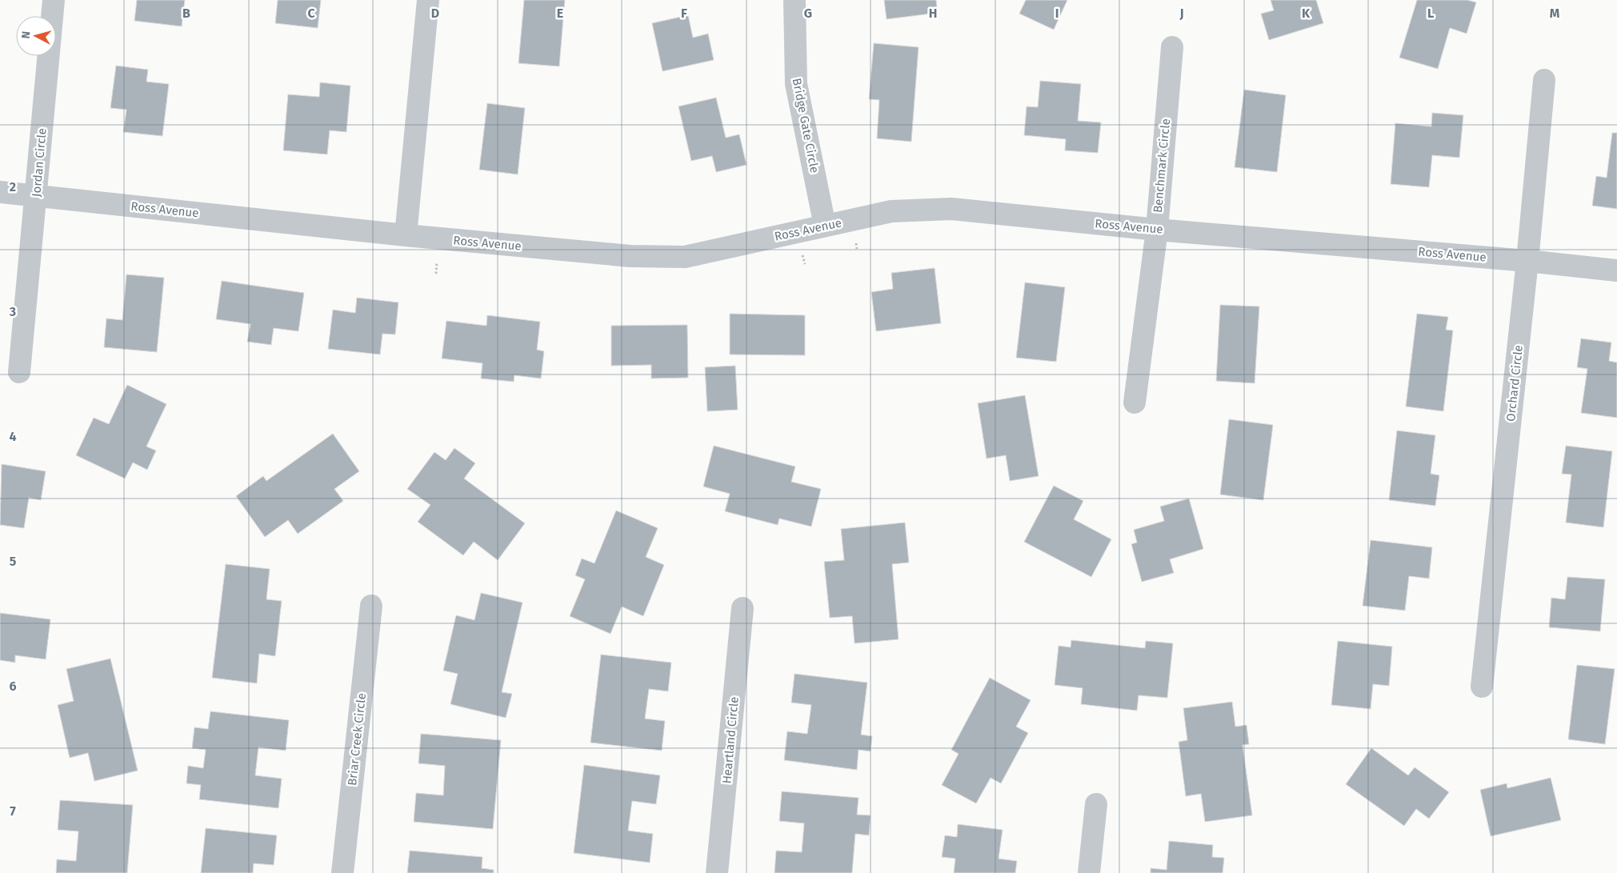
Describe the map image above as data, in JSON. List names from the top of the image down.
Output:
{
  "streets": {
    "street": [
      "Bridge Gate Circle",
      "Jordan Circle",
      "Benchmark Circle",
      "Ross Avenue",
      "Orchard Circle",
      "Briar Creek Circle",
      "Heartland Circle"
    ]
  },
  "crossings": [
    ["Bridge Gate Circle", "Ross Avenue"],
    ["Jordan Circle", "Ross Avenue"],
    ["Benchmark Circle", "Ross Avenue"],
    ["Ross Avenue", "Orchard Circle"]
  ],
  "north": "left",
  "grid": {
    "columns": [
      "B",
      "C",
      "D",
      "E",
      "F",
      "G",
      "H",
      "I",
      "J",
      "K",
      "L",
      "M"
    ],
    "rows": [
      "2",
      "3",
      "4",
      "5",
      "6",
      "7"
    ]
  }
}
